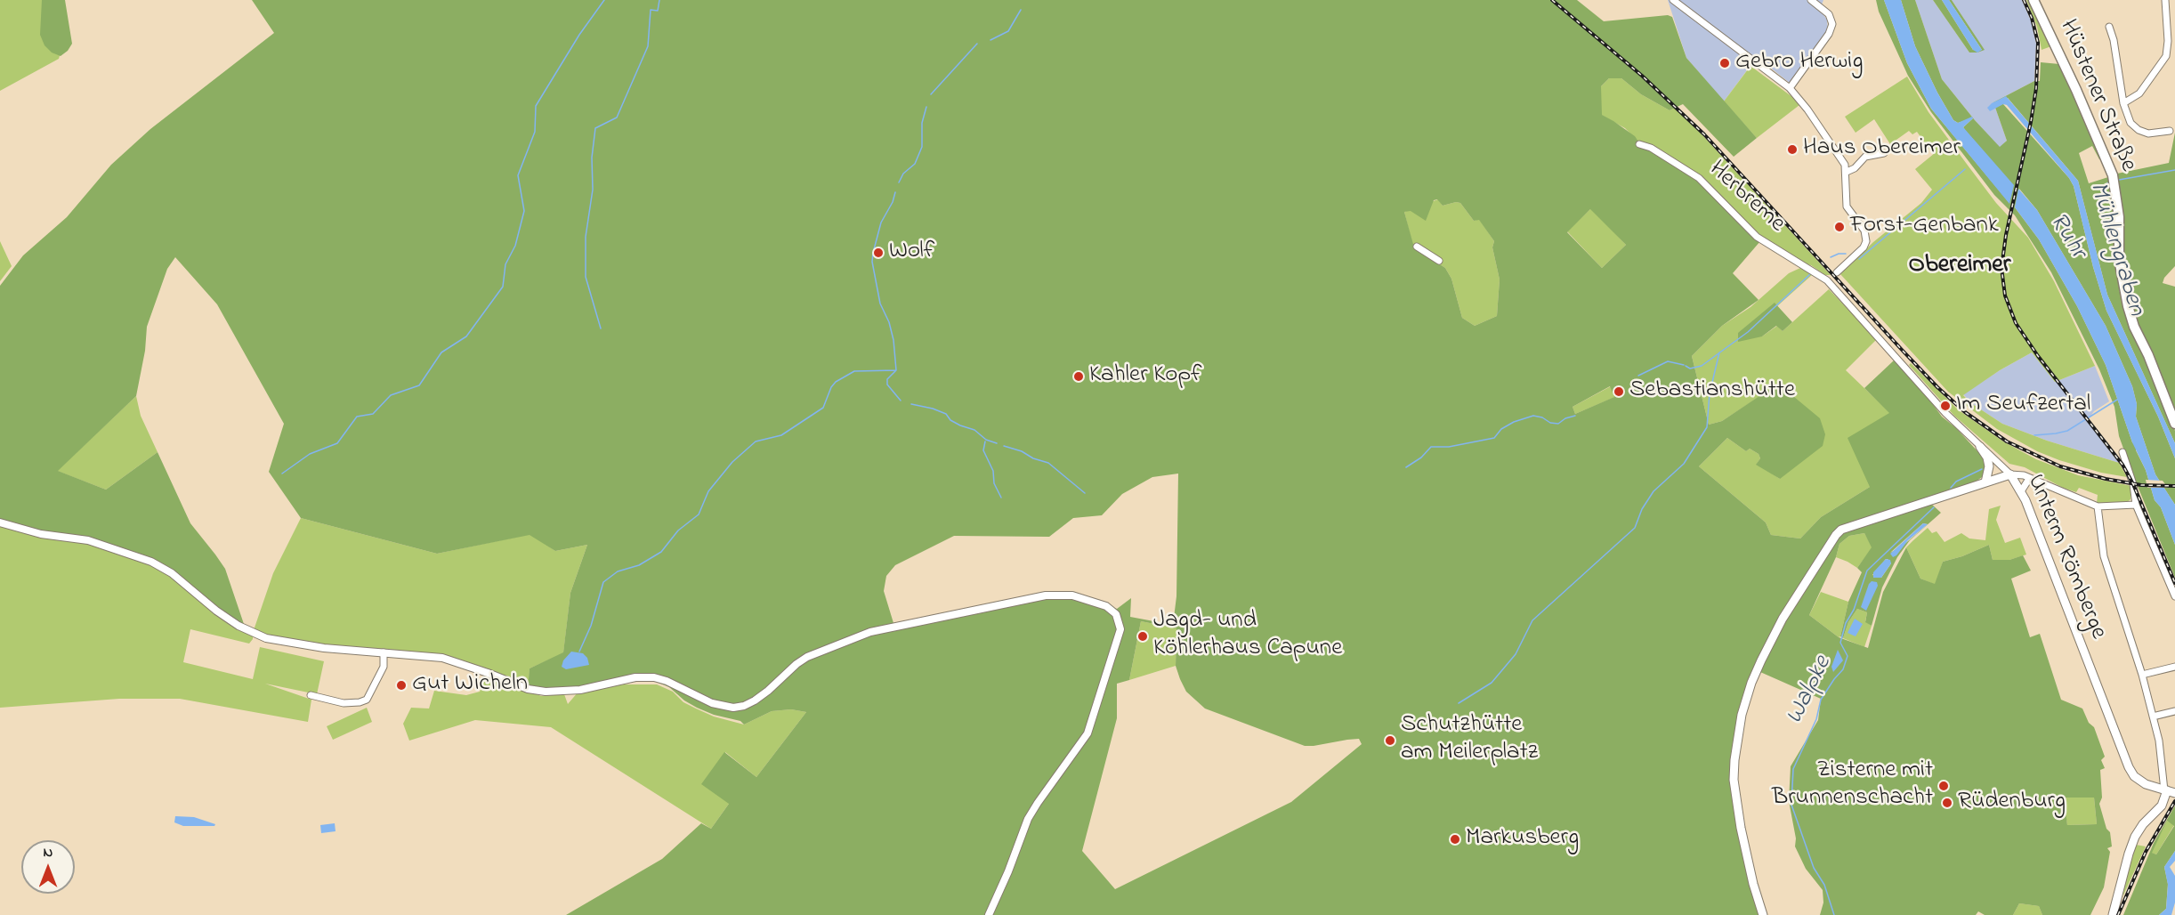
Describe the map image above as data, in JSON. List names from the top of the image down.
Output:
{
  "streets": {
    "main road": ["Hüstener Straße", "Unterm Römberge"],
    "street": ["Herbreme"]
  },
  "crossings": [
    ["Herbreme", "Unterm Römberge"]
  ],
  "districts": ["Obereimer"],
  "water": ["Ruhr", "Mühlengraben", "Walpke"],
  "places": [
    "Gebro Herwig",
    "Haus Obereimer",
    "Forst-Genbank",
    "Wolf",
    "Kahler Kopf",
    "Sebastianshütte",
    "Im Seufzertal",
    "Jagd- und Köhlerhaus Capune",
    "Gut Wicheln",
    "Schutzhütte am Meilerplatz",
    "Zisterne mit Brunnenschacht",
    "Rüdenburg",
    "Markusberg"
  ],
  "north": "top"
}
